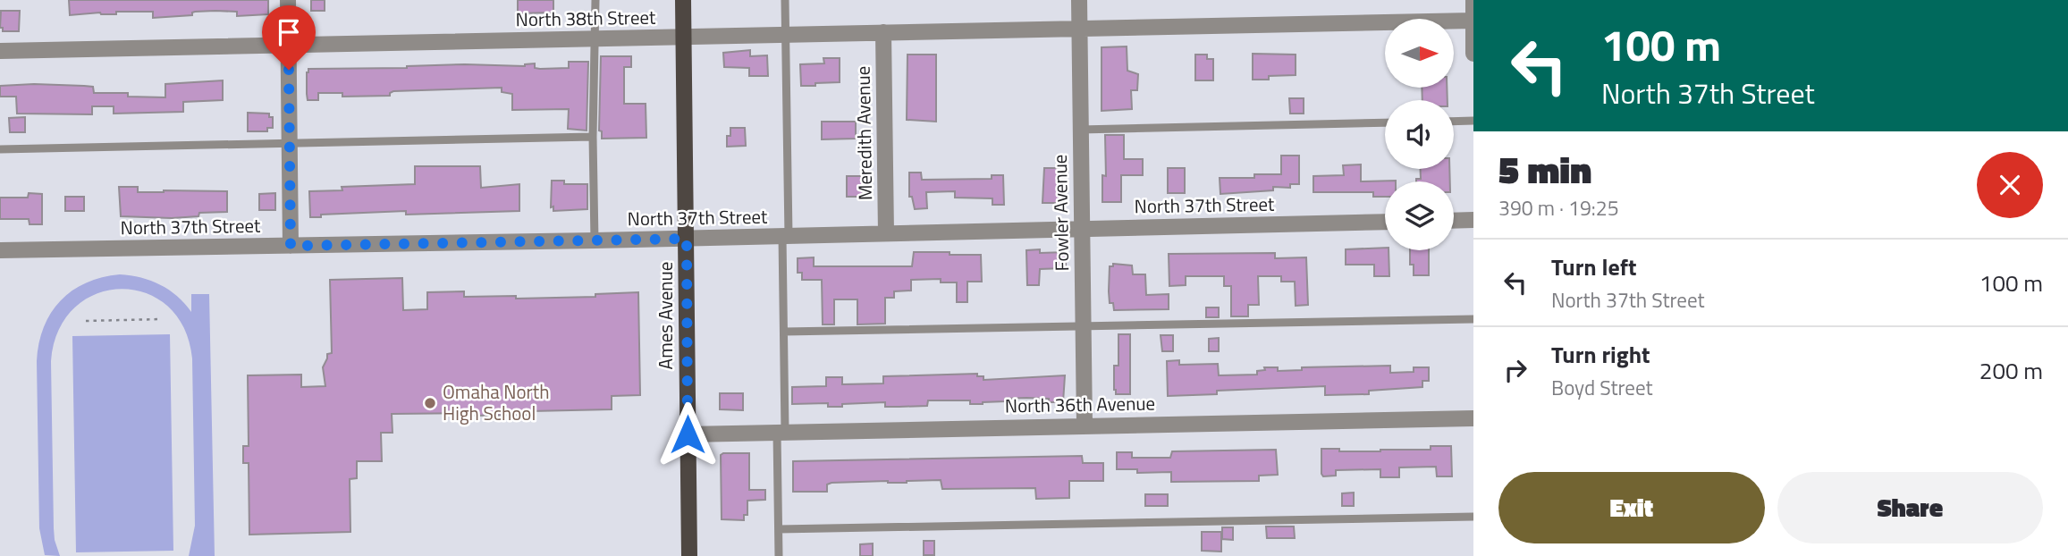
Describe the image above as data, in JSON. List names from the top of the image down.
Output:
{
  "streets": {
    "main road": ["Ames Avenue"],
    "street": [
      "North 38th Street",
      "Meredith Avenue",
      "North 37th Street",
      "Fowler Avenue",
      "North 36th Avenue"
    ]
  },
  "crossings": [
    ["North 38th Street", "Meredith Avenue"],
    ["North 38th Street", "Fowler Avenue"],
    ["North 38th Street", "Ames Avenue"],
    ["Meredith Avenue", "North 37th Street"],
    ["North 37th Street", "Fowler Avenue"],
    ["North 37th Street", "Ames Avenue"],
    ["Fowler Avenue", "North 36th Avenue"],
    ["Ames Avenue", "North 36th Avenue"]
  ],
  "places": ["Omaha North High School"],
  "north": "right",
  "page": {
    "turn": ["100 m", "North 37th Street"],
    "heading": ["5 min", "390 m · 19:25"],
    "list": [
      {
        "name": "Turn left",
        "note": "North 37th Street",
        "value": "100 m"
      },
      {
        "name": "Turn right",
        "note": "Boyd Street",
        "value": "200 m"
      }
    ],
    "buttons": ["Exit", "Share"]
  }
}
